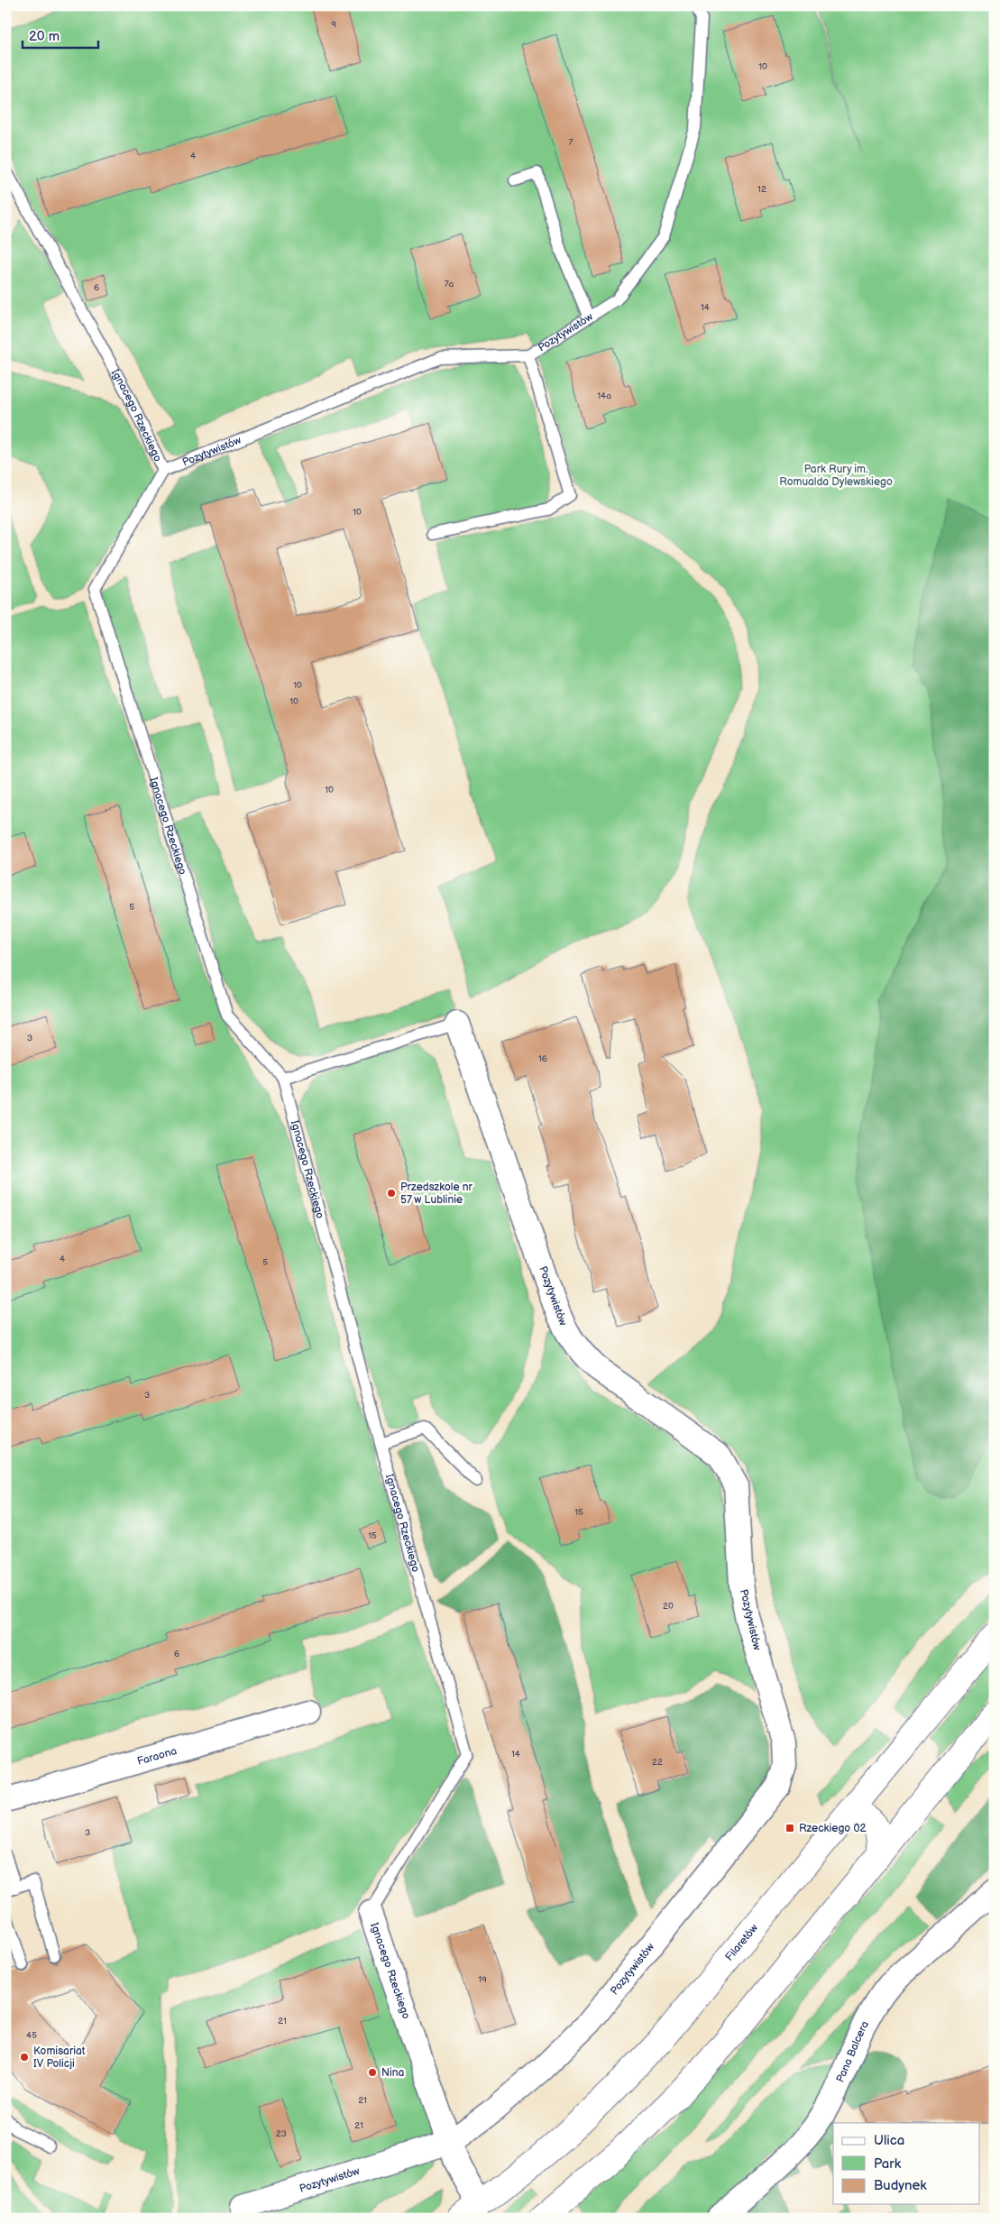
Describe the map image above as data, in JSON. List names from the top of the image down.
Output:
{
  "streets": {
    "main road": ["Filaretów"],
    "street": [
      "Pozytywistów",
      "Ignacego Rzeckiego",
      "Faraona",
      "Pana Balcera"
    ]
  },
  "crossings": [
    ["Pozytywistów", "Ignacego Rzeckiego"],
    ["Ignacego Rzeckiego", "Filaretów"]
  ],
  "parks": ["Park Rury im. Romualda Dylewskiego"],
  "places": {
    "other": ["Przedszkole nr 57 w Lublinie", "Komisariat IV Policji", "Nina"],
    "transit": ["Rzeckiego 02"]
  },
  "house_numbers": [
    "9",
    "10",
    "7",
    "4",
    "12",
    "7a",
    "6",
    "14",
    "14a",
    "10",
    "10",
    "10",
    "10",
    "5",
    "3",
    "16",
    "4",
    "5",
    "3",
    "15",
    "15",
    "20",
    "6",
    "14",
    "22",
    "3",
    "19",
    "21",
    "45",
    "21",
    "21",
    "23"
  ],
  "legend": ["Ulica", "Park", "Budynek"],
  "scale_bar": "20 m"
}
